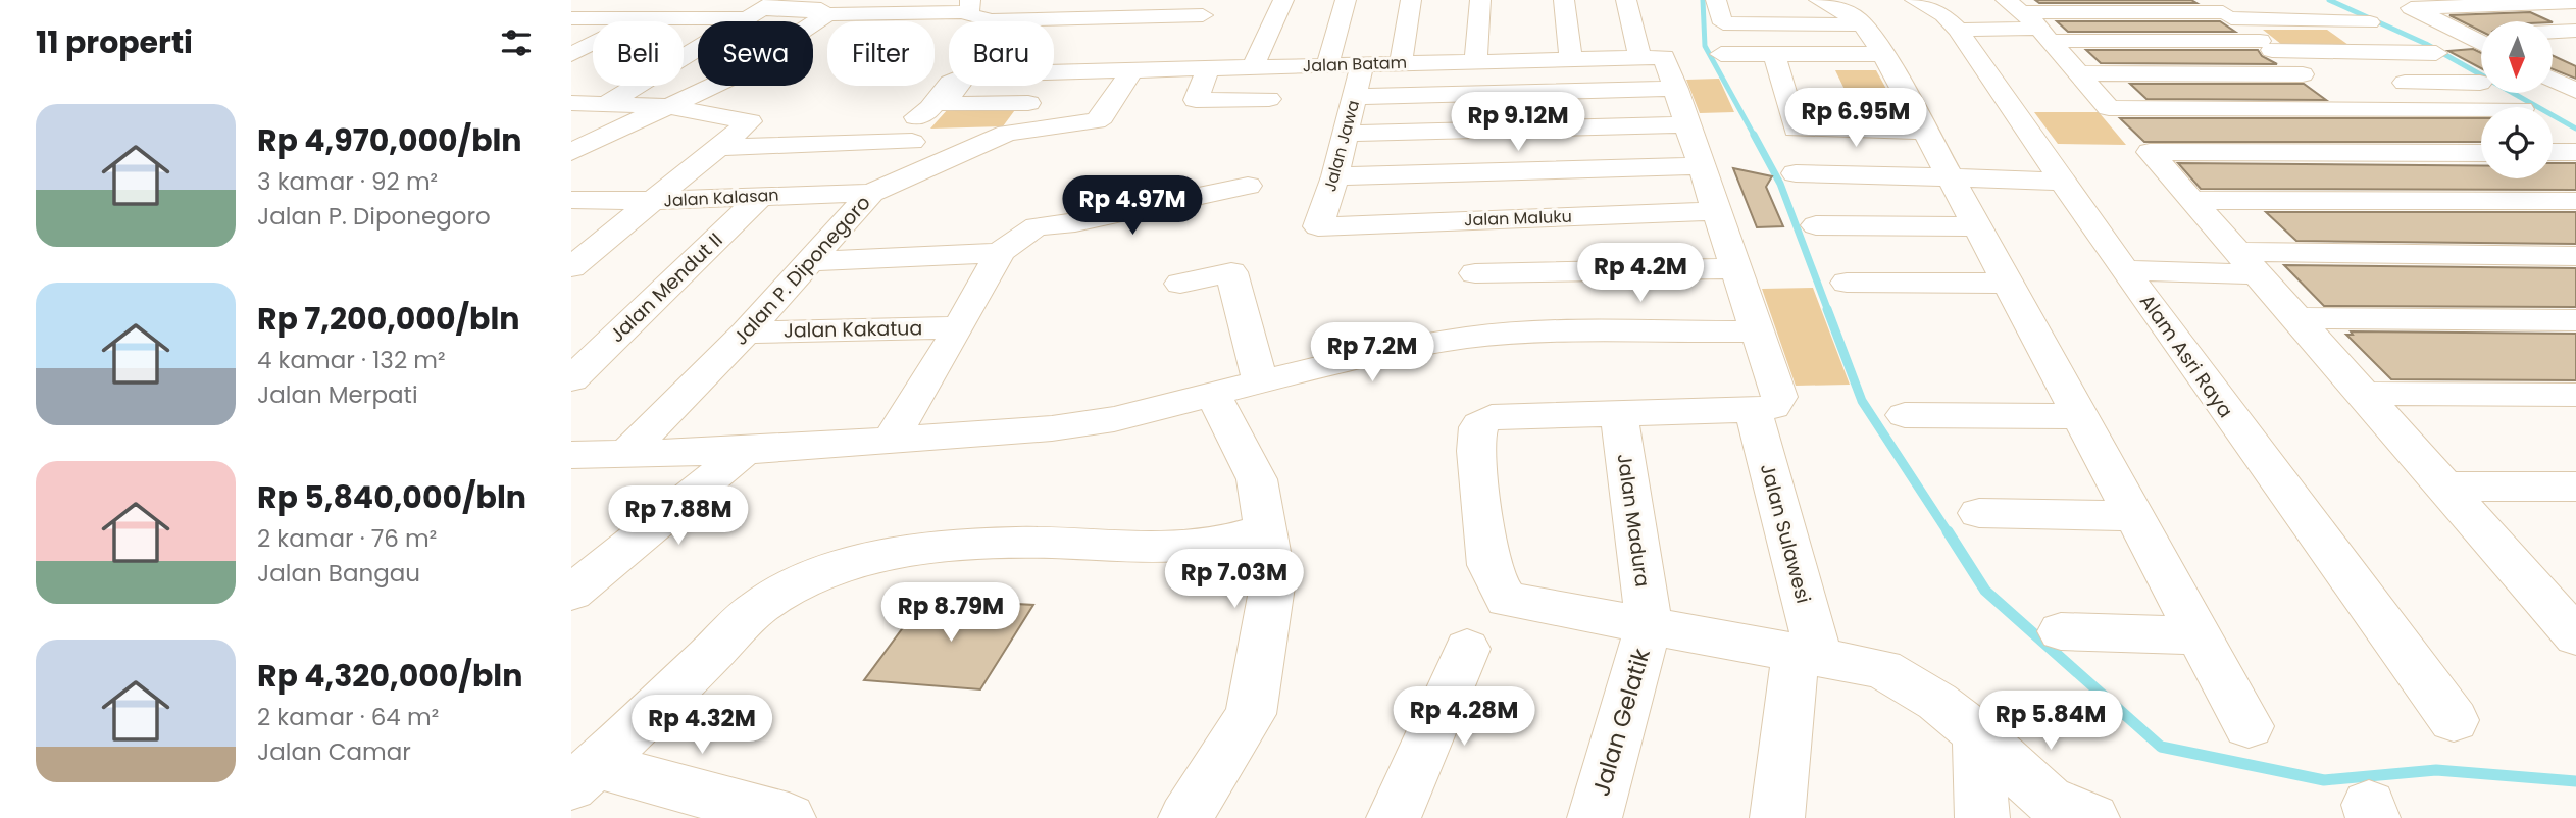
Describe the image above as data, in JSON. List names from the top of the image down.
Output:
{
  "streets": {
    "street": [
      "Jalan Batam",
      "Jalan Jawa",
      "Jalan Kalasan",
      "Jalan Maluku",
      "Jalan P. Diponegoro",
      "Jalan Mendut II",
      "Jalan Kakatua",
      "Alam Asri Raya",
      "Jalan Madura",
      "Jalan Sulawesi",
      "Jalan Gelatik"
    ]
  },
  "crossings": [
    ["Jalan Batam", "Jalan Jawa"],
    ["Jalan Batam", "Jalan P. Diponegoro"],
    ["Jalan Jawa", "Jalan Maluku"],
    ["Jalan Kalasan", "Jalan P. Diponegoro"],
    ["Jalan Kalasan", "Jalan Mendut II"],
    ["Jalan P. Diponegoro", "Jalan Kakatua"],
    ["Jalan Madura", "Jalan Gelatik"]
  ],
  "north": "bottom",
  "page": {
    "heading": "11 properti",
    "chip": [
      "Beli",
      "Sewa",
      "Filter",
      "Baru"
    ],
    "list": [
      {
        "name": "Rp 4,970,000/bln",
        "note": "3 kamar · 92 m² · Jalan P. Diponegoro"
      },
      {
        "name": "Rp 7,200,000/bln",
        "note": "4 kamar · 132 m² · Jalan Merpati"
      },
      {
        "name": "Rp 5,840,000/bln",
        "note": "2 kamar · 76 m² · Jalan Bangau"
      },
      {
        "name": "Rp 4,320,000/bln",
        "note": "2 kamar · 64 m² · Jalan Camar"
      }
    ],
    "price": [
      "Rp 6.95M",
      "Rp 9.12M",
      "Rp 4.97M",
      "Rp 4.2M",
      "Rp 7.2M",
      "Rp 7.88M",
      "Rp 7.03M",
      "Rp 8.79M",
      "Rp 4.28M",
      "Rp 5.84M",
      "Rp 4.32M"
    ]
  }
}
